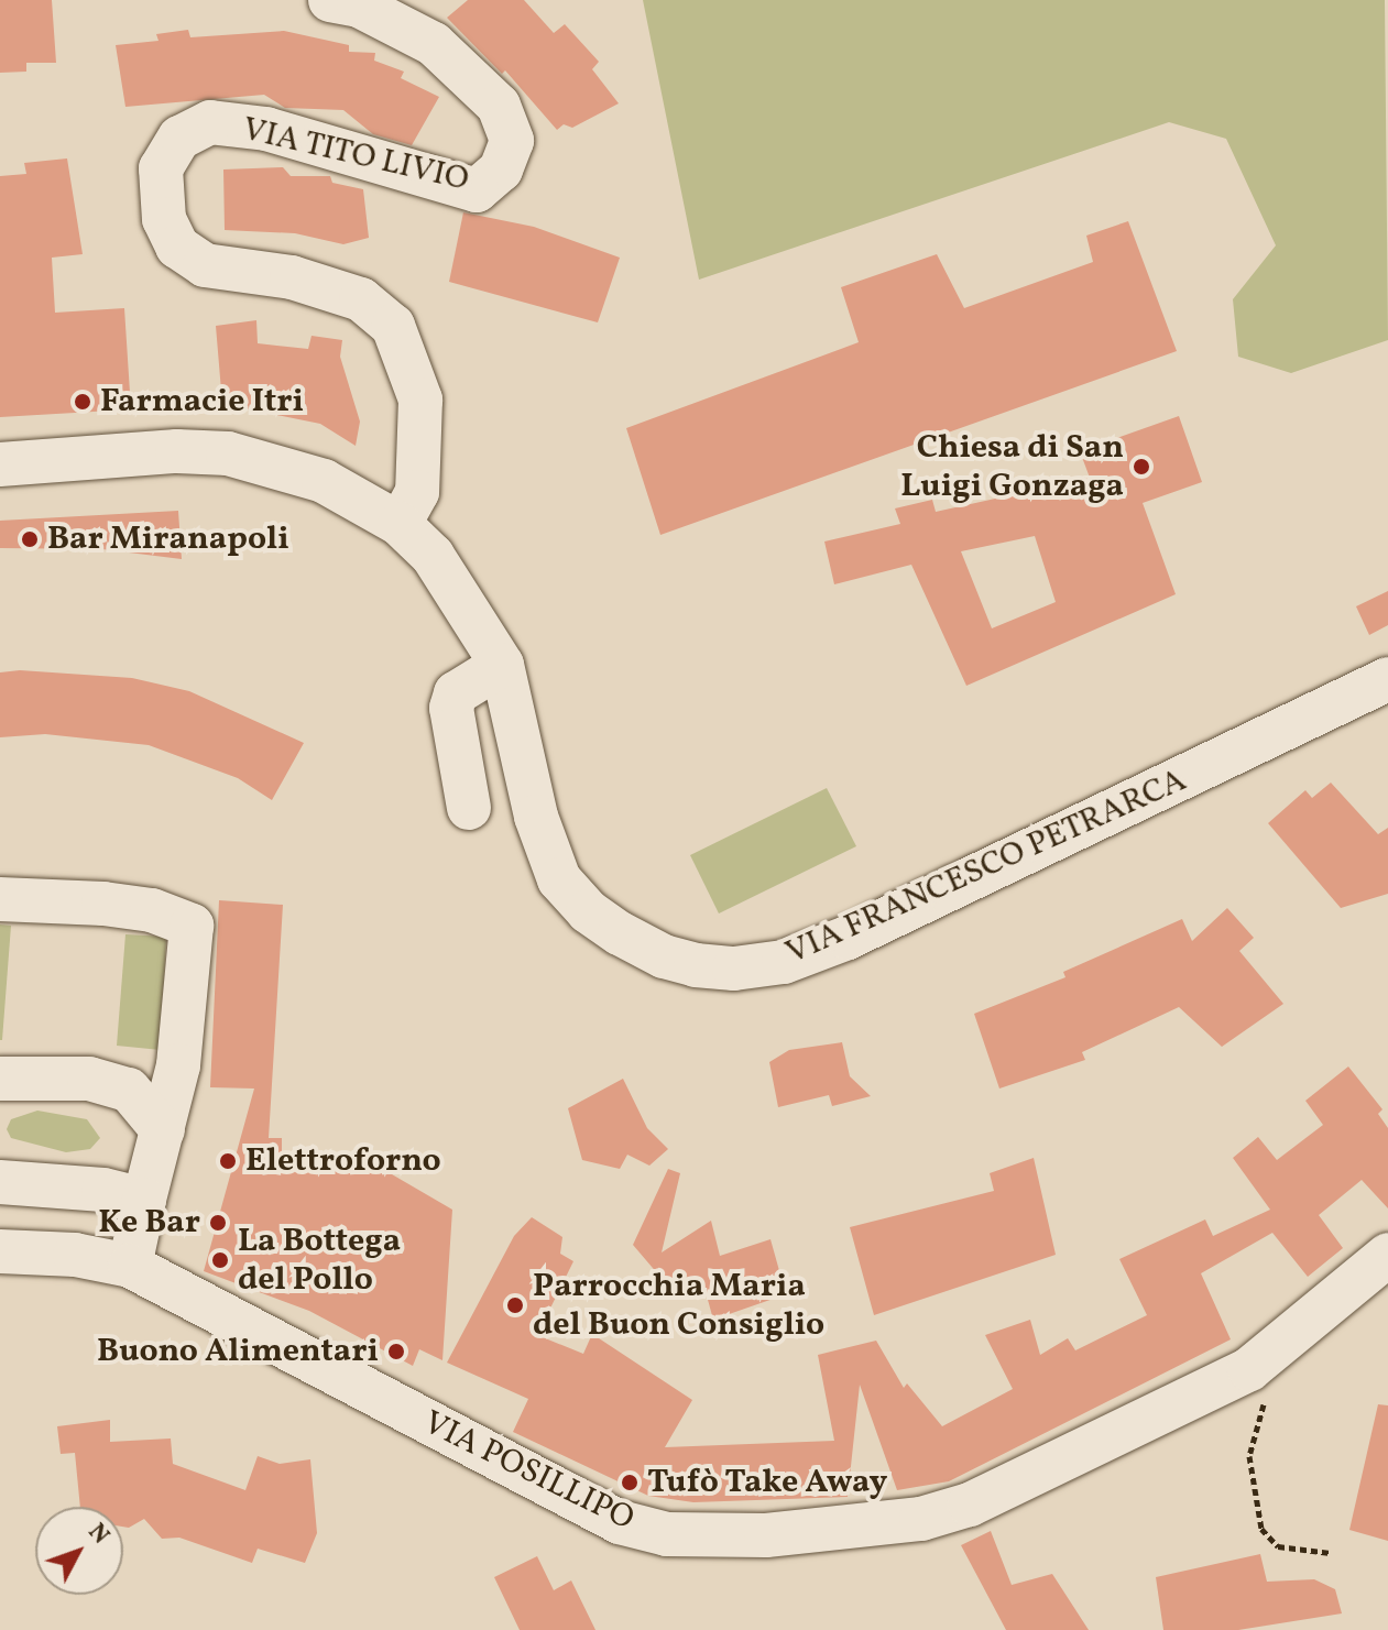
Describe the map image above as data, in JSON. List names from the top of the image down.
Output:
{
  "streets": {
    "street": ["VIA TITO LIVIO", "VIA FRANCESCO PETRARCA", "VIA POSILLIPO"]
  },
  "crossings": [
    ["VIA TITO LIVIO", "VIA FRANCESCO PETRARCA"]
  ],
  "places": [
    "Farmacie Itri",
    "Chiesa di San Luigi Gonzaga",
    "Bar Miranapoli",
    "Elettroforno",
    "Ke Bar",
    "La Bottega del Pollo",
    "Parrocchia Maria del Buon Consiglio",
    "Buono Alimentari",
    "Tufò Take Away"
  ],
  "north": "top right"
}
